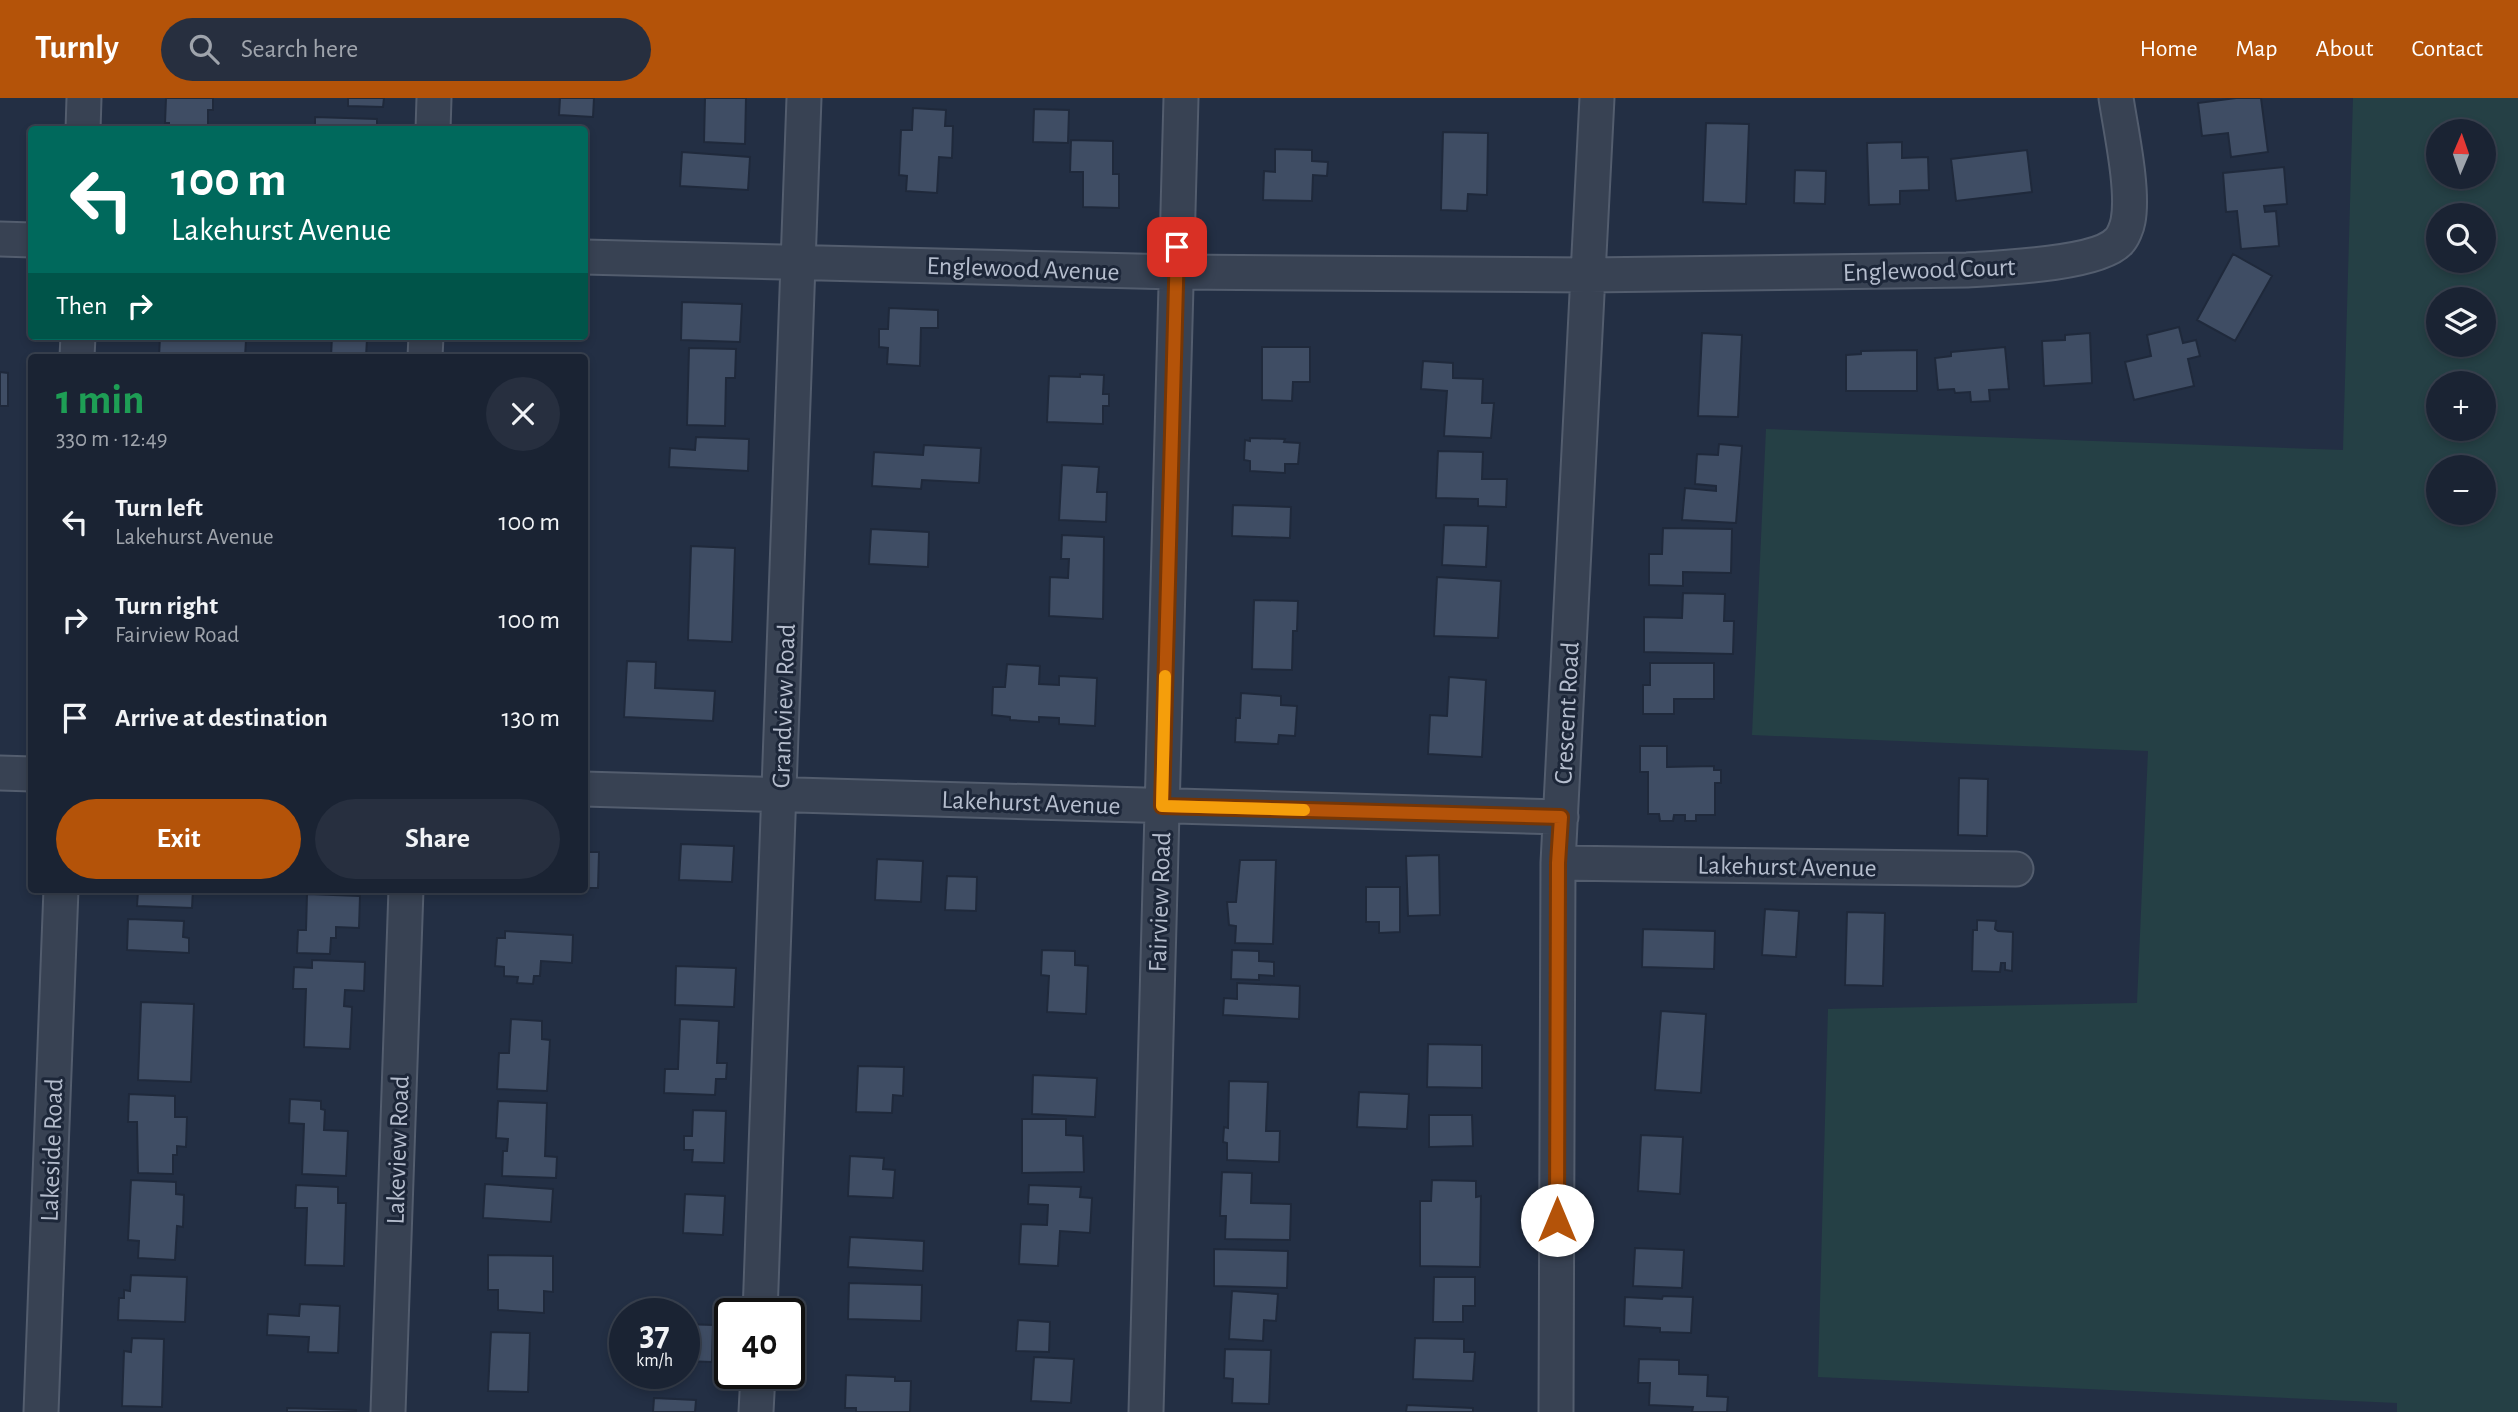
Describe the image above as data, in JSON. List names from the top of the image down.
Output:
{
  "streets": {
    "street": [
      "Englewood Avenue",
      "Englewood Court",
      "Grandview Road",
      "Crescent Road",
      "Lakehurst Avenue",
      "Fairview Road",
      "Lakeside Road",
      "Lakeview Road"
    ]
  },
  "crossings": [
    ["Englewood Avenue", "Englewood Court"],
    ["Englewood Avenue", "Grandview Road"],
    ["Englewood Avenue", "Crescent Road"],
    ["Englewood Avenue", "Fairview Road"],
    ["Englewood Court", "Crescent Road"],
    ["Grandview Road", "Lakehurst Avenue"],
    ["Crescent Road", "Lakehurst Avenue"],
    ["Lakehurst Avenue", "Fairview Road"]
  ],
  "north": "top",
  "page": {
    "header": "Turnly",
    "search": "Search here",
    "nav": [
      "Home",
      "Map",
      "About",
      "Contact"
    ],
    "map_buttons": ["+", "−"],
    "turn": ["100 m", "Lakehurst Avenue"],
    "then": "Then",
    "heading": ["1 min", "330 m · 12:49"],
    "list": [
      {
        "name": "Turn left",
        "note": "Lakehurst Avenue",
        "value": "100 m"
      },
      {
        "name": "Turn right",
        "note": "Fairview Road",
        "value": "100 m"
      },
      {
        "name": "Arrive at destination",
        "value": "130 m"
      }
    ],
    "buttons": ["Exit", "Share"],
    "speed": "37 km/h",
    "limit": "40"
  }
}
